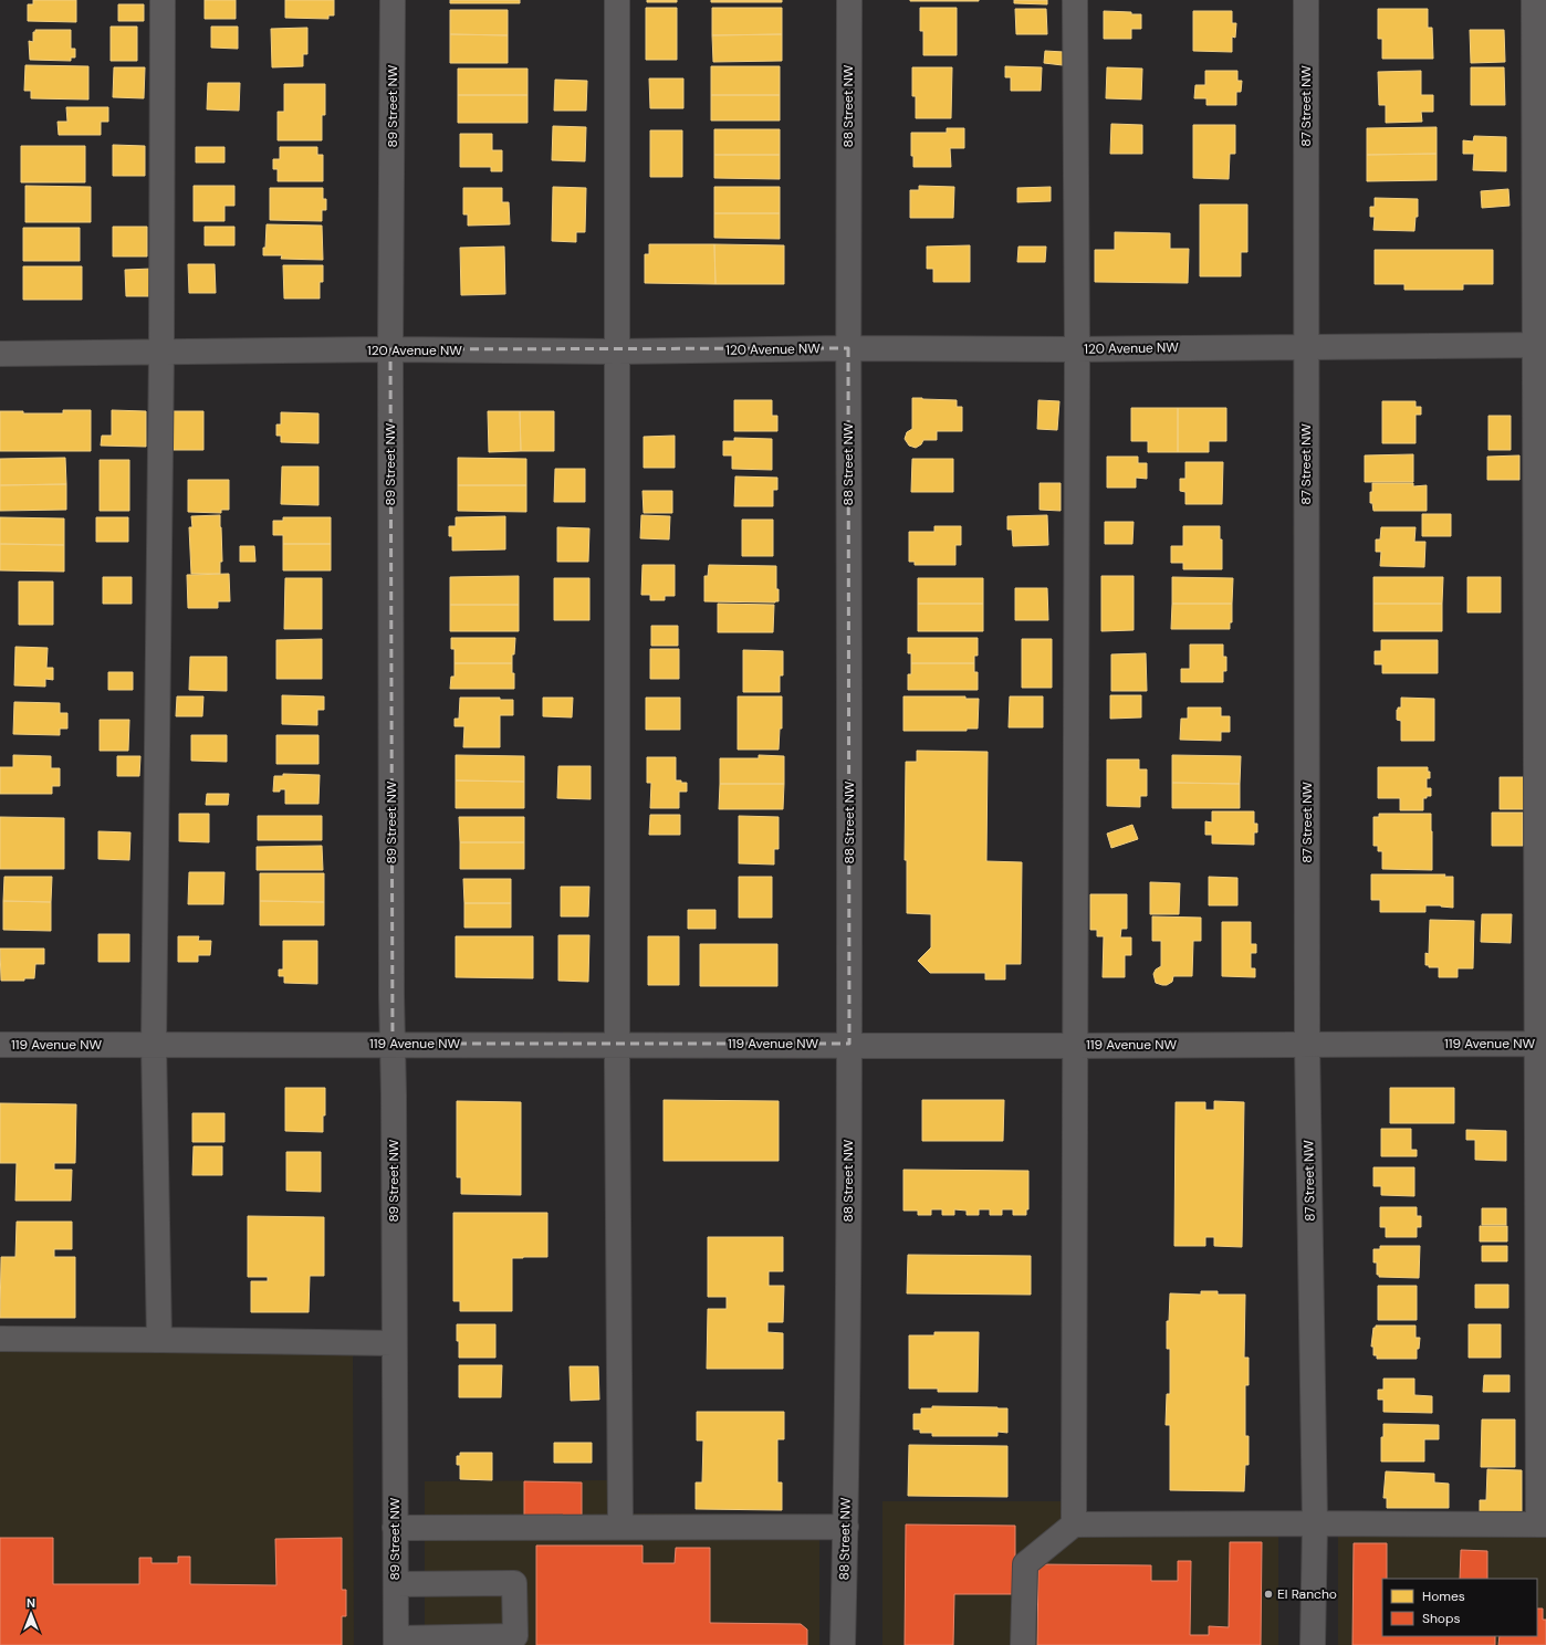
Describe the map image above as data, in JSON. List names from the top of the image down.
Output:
{
  "streets": {
    "street": [
      "89 Street NW",
      "88 Street NW",
      "87 Street NW",
      "120 Avenue NW",
      "119 Avenue NW"
    ]
  },
  "crossings": [
    ["89 Street NW", "120 Avenue NW"],
    ["89 Street NW", "119 Avenue NW"],
    ["88 Street NW", "120 Avenue NW"],
    ["88 Street NW", "119 Avenue NW"],
    ["87 Street NW", "120 Avenue NW"],
    ["87 Street NW", "119 Avenue NW"]
  ],
  "places": ["El Rancho"],
  "legend": ["Homes", "Shops"],
  "north": "top"
}
